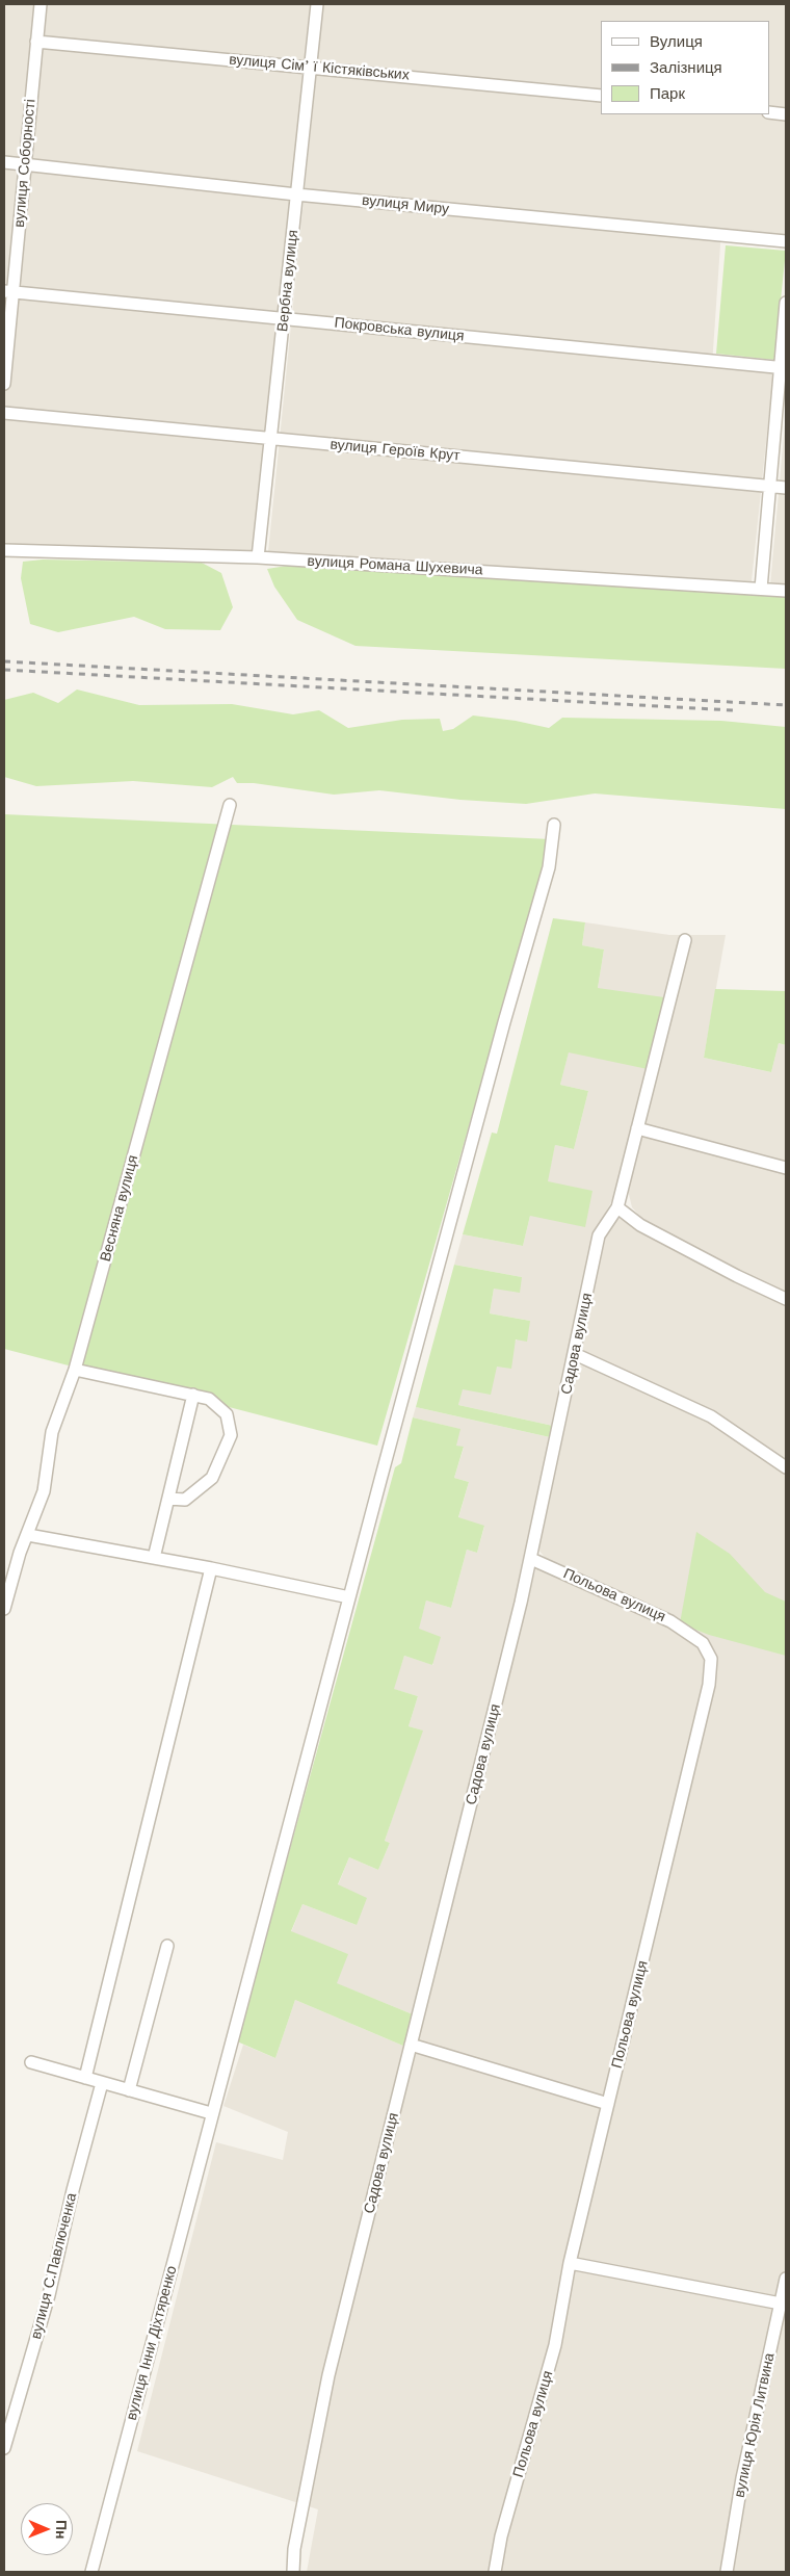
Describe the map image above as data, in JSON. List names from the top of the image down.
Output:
{
  "streets": {
    "street": [
      "вулиця Сімʼї Кістяківських",
      "вулиця Соборності",
      "вулиця Миру",
      "Вербна вулиця",
      "Покровська вулиця",
      "вулиця Героїв Крут",
      "вулиця Романа Шухевича",
      "Весняна вулиця",
      "Садова вулиця",
      "Польова вулиця",
      "вулиця С.Павлюченка",
      "вулиця Інни Діхтяренко",
      "вулиця Юрія Литвина"
    ]
  },
  "crossings": [
    ["вулиця Сімʼї Кістяківських", "вулиця Соборності"],
    ["вулиця Сімʼї Кістяківських", "Вербна вулиця"],
    ["вулиця Соборності", "вулиця Миру"],
    ["вулиця Соборності", "Покровська вулиця"],
    ["вулиця Миру", "Вербна вулиця"],
    ["Вербна вулиця", "Покровська вулиця"],
    ["Вербна вулиця", "вулиця Героїв Крут"],
    ["Вербна вулиця", "вулиця Романа Шухевича"],
    ["Садова вулиця", "Польова вулиця"]
  ],
  "legend": ["Вулиця", "Залізниця", "Парк"],
  "north": "right"
}
